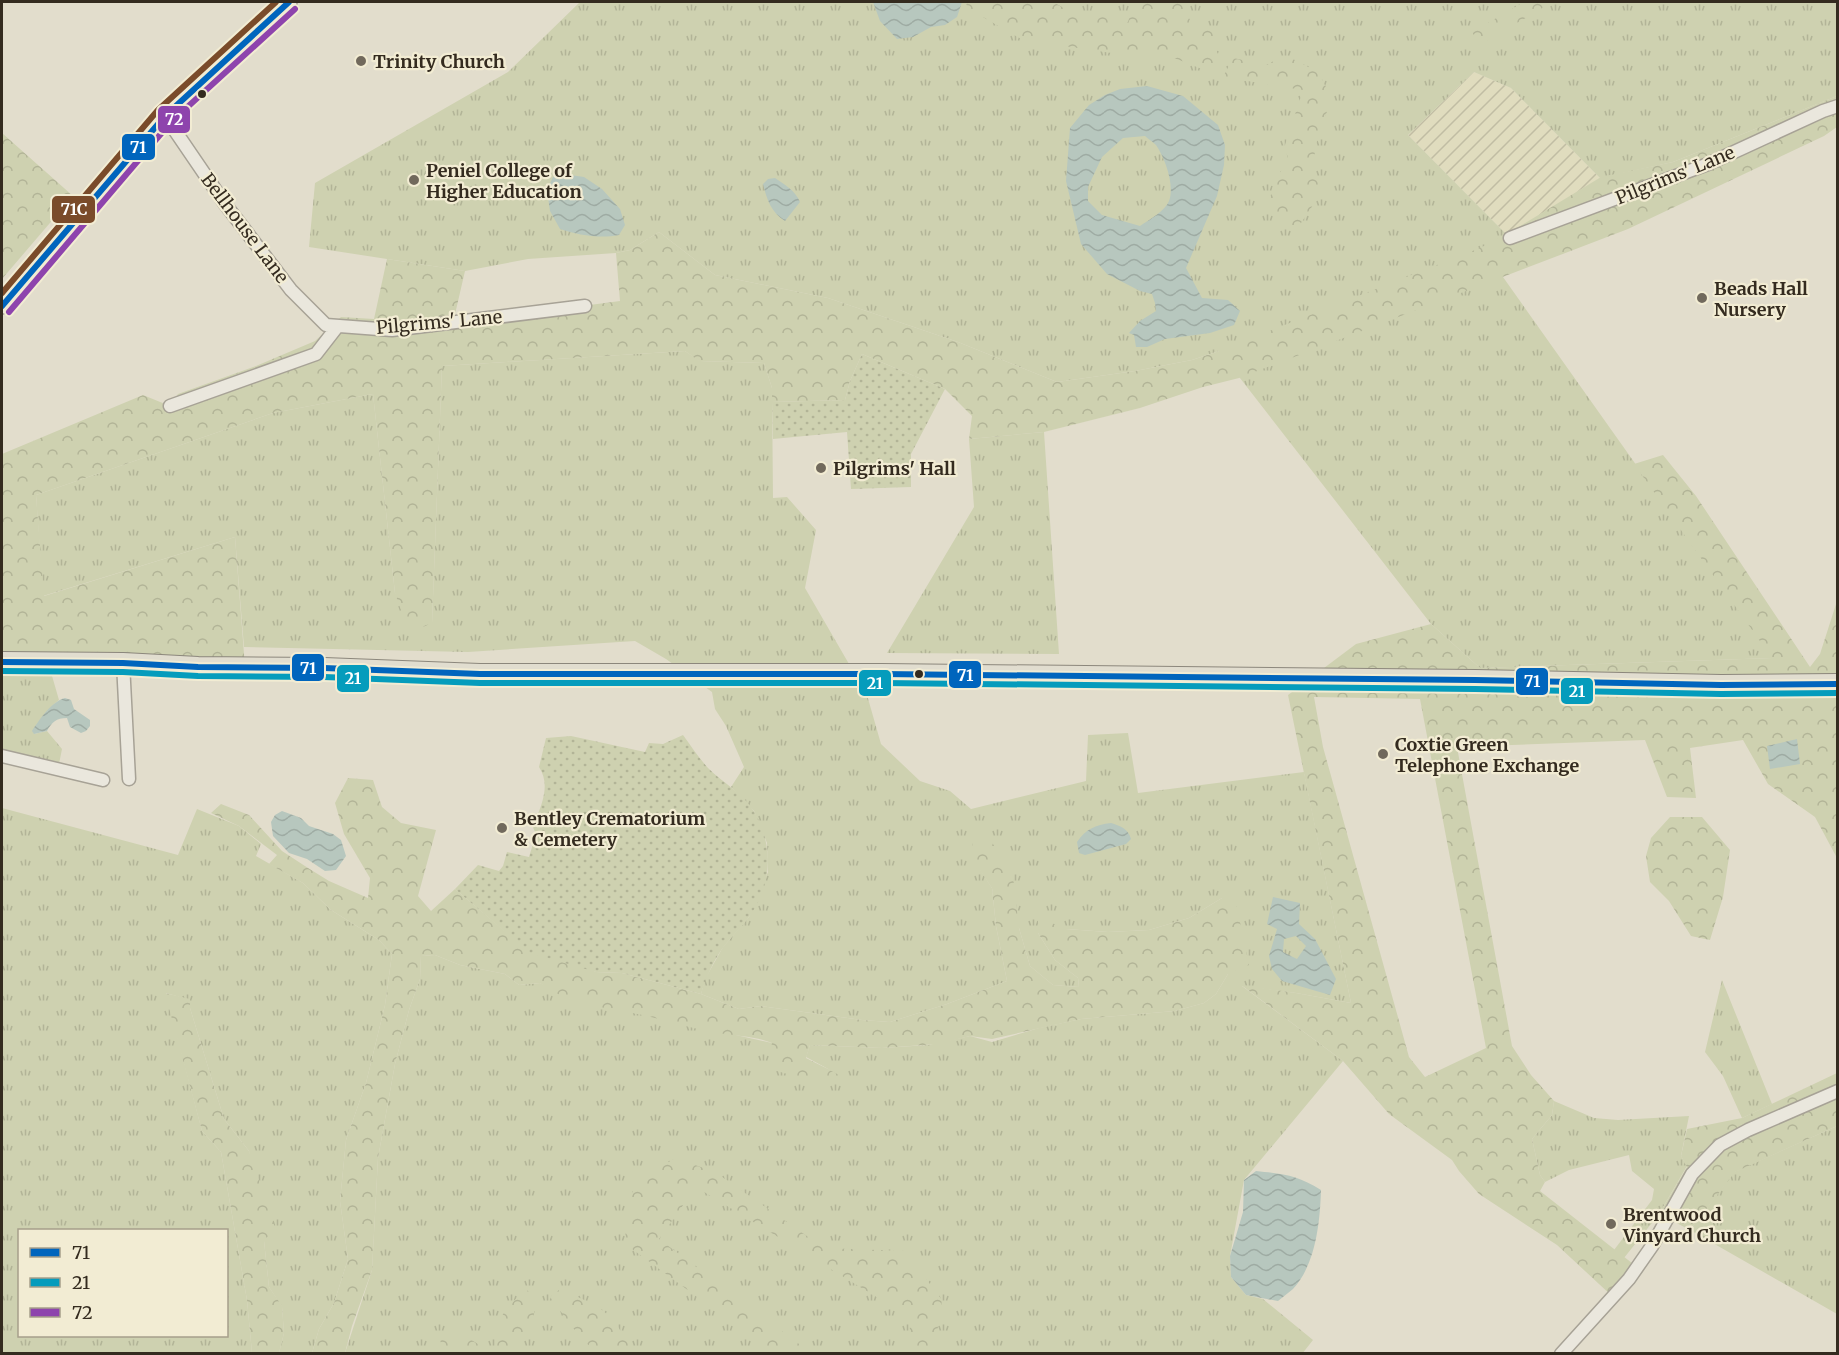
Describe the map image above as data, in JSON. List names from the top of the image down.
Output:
{
  "streets": {
    "street": ["Pilgrims' Lane", "Bellhouse Lane"]
  },
  "crossings": [
    ["Pilgrims' Lane", "Bellhouse Lane"]
  ],
  "places": [
    "Trinity Church",
    "Peniel College of Higher Education",
    "Beads Hall Nursery",
    "Pilgrims' Hall",
    "Coxtie Green Telephone Exchange",
    "Bentley Crematorium & Cemetery",
    "Brentwood Vinyard Church"
  ],
  "lines": [
    "transit line 71",
    "transit line 71C",
    "transit line 72",
    "transit line 21"
  ],
  "legend": ["71", "21", "72"]
}
